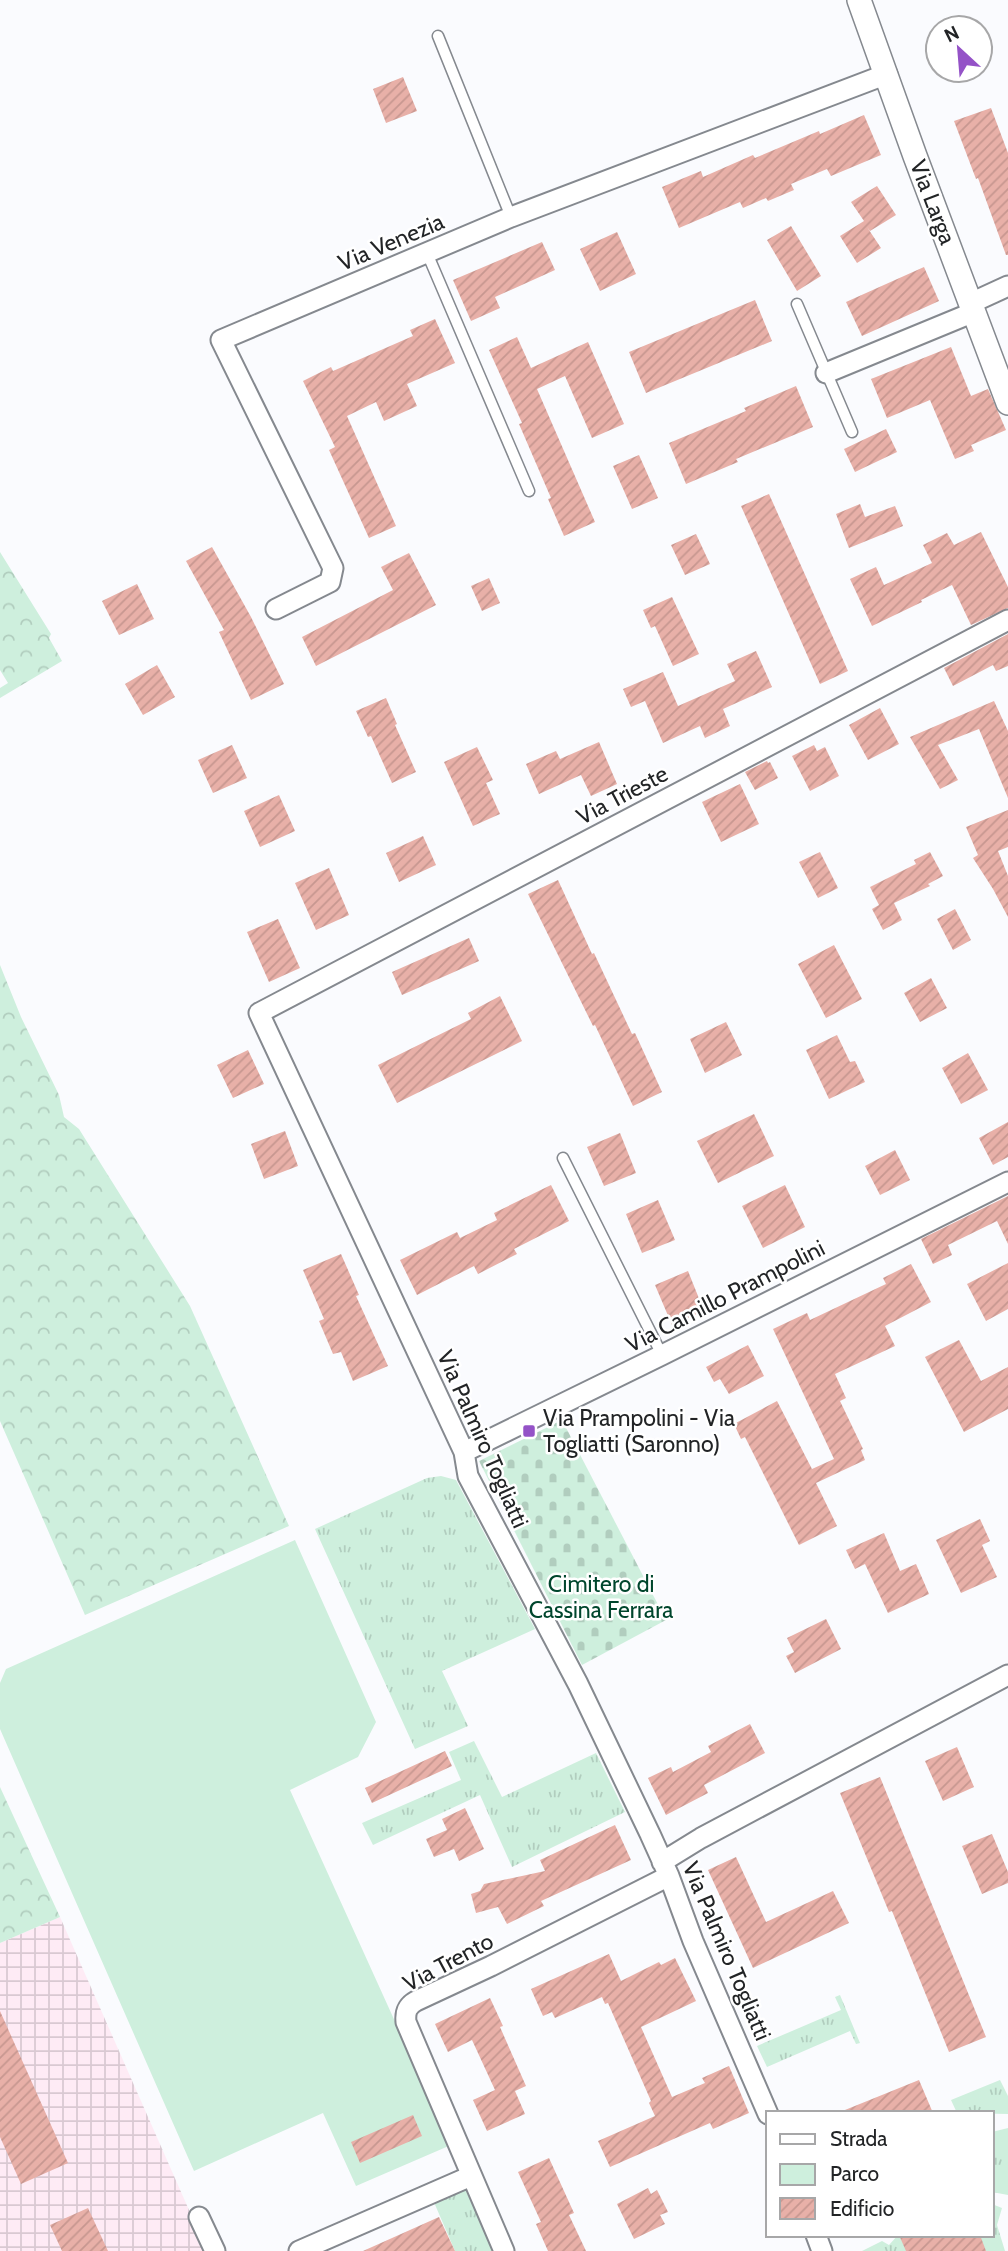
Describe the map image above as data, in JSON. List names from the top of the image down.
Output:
{
  "streets": {
    "street": [
      "Via Larga",
      "Via Venezia",
      "Via Trieste",
      "Via Camillo Prampolini",
      "Via Palmiro Togliatti",
      "Via Trento"
    ]
  },
  "crossings": [
    ["Via Larga", "Via Venezia"],
    ["Via Trieste", "Via Palmiro Togliatti"],
    ["Via Camillo Prampolini", "Via Palmiro Togliatti"],
    ["Via Palmiro Togliatti", "Via Trento"]
  ],
  "parks": ["Cimitero di Cassina Ferrara"],
  "places": {
    "transit": ["Via Prampolini - Via Togliatti (Saronno)"]
  },
  "legend": ["Strada", "Parco", "Edificio"],
  "north": "top left"
}
